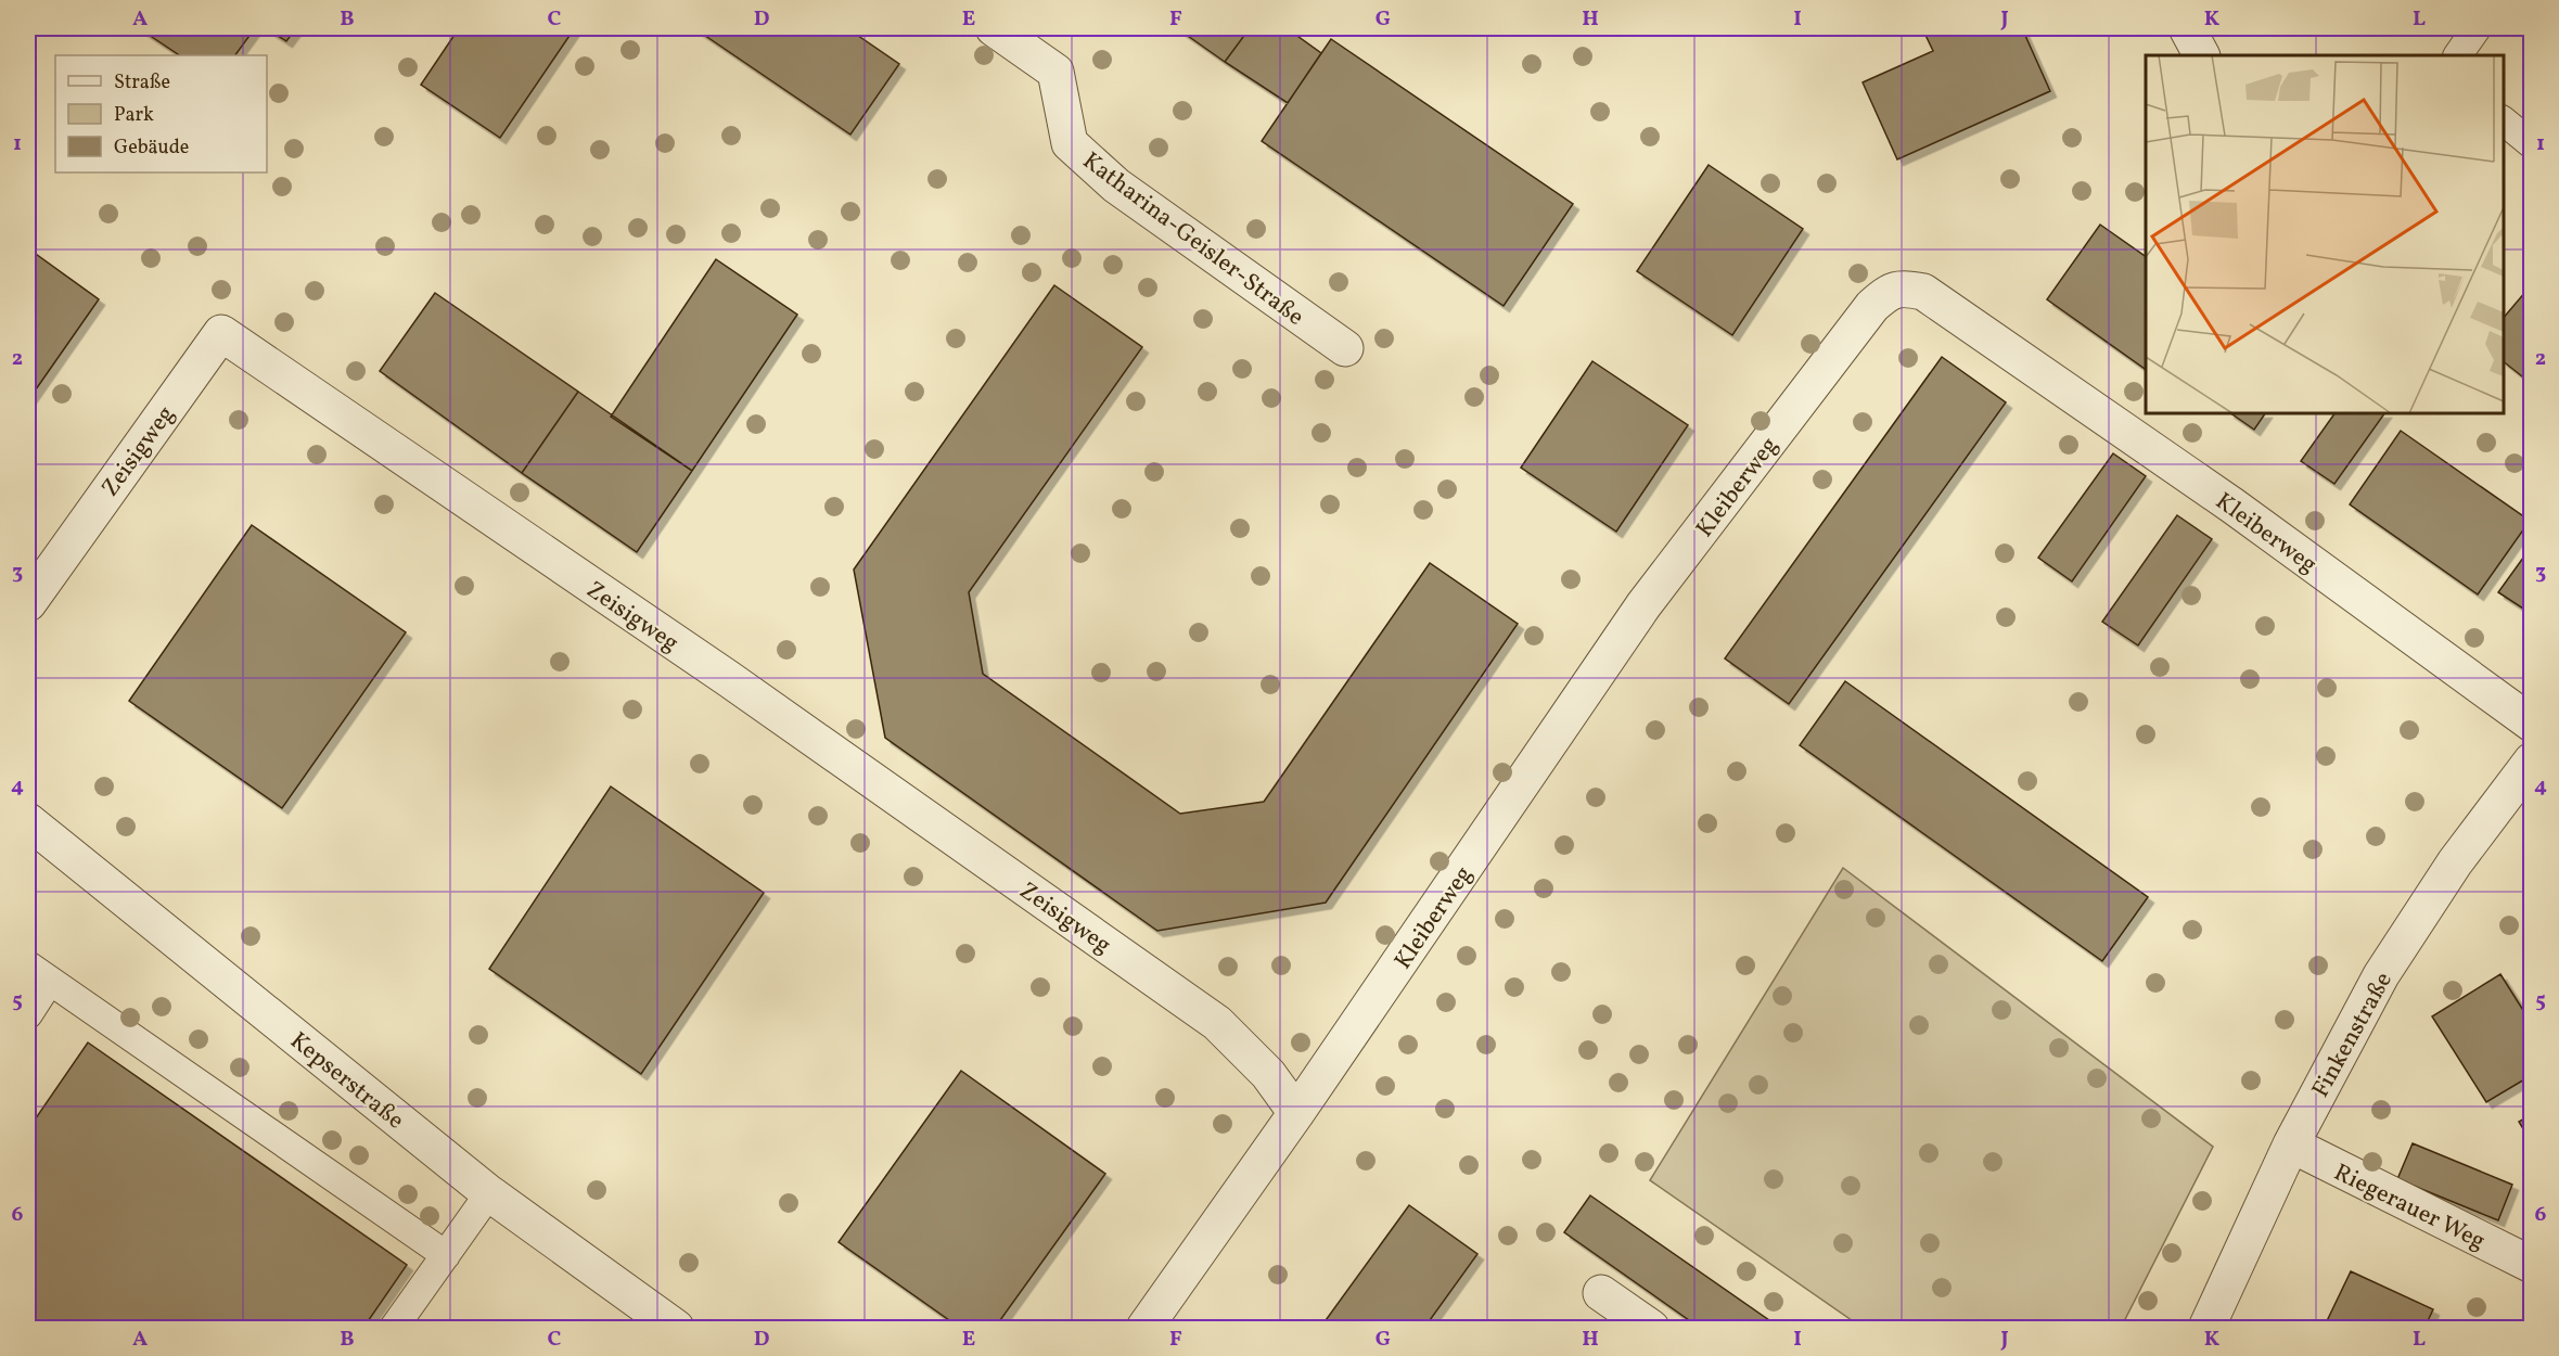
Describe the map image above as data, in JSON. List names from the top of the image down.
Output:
{
  "streets": {
    "street": [
      "Katharina-Geisler-Straße",
      "Zeisigweg",
      "Kleiberweg",
      "Finkenstraße",
      "Kepserstraße",
      "Riegerauer Weg"
    ]
  },
  "crossings": [
    ["Zeisigweg", "Kleiberweg"],
    ["Finkenstraße", "Riegerauer Weg"]
  ],
  "legend": ["Straße", "Park", "Gebäude"],
  "grid": {
    "columns": [
      "A",
      "B",
      "C",
      "D",
      "E",
      "F",
      "G",
      "H",
      "I",
      "J",
      "K",
      "L"
    ],
    "rows": [
      "1",
      "2",
      "3",
      "4",
      "5",
      "6"
    ]
  }
}
